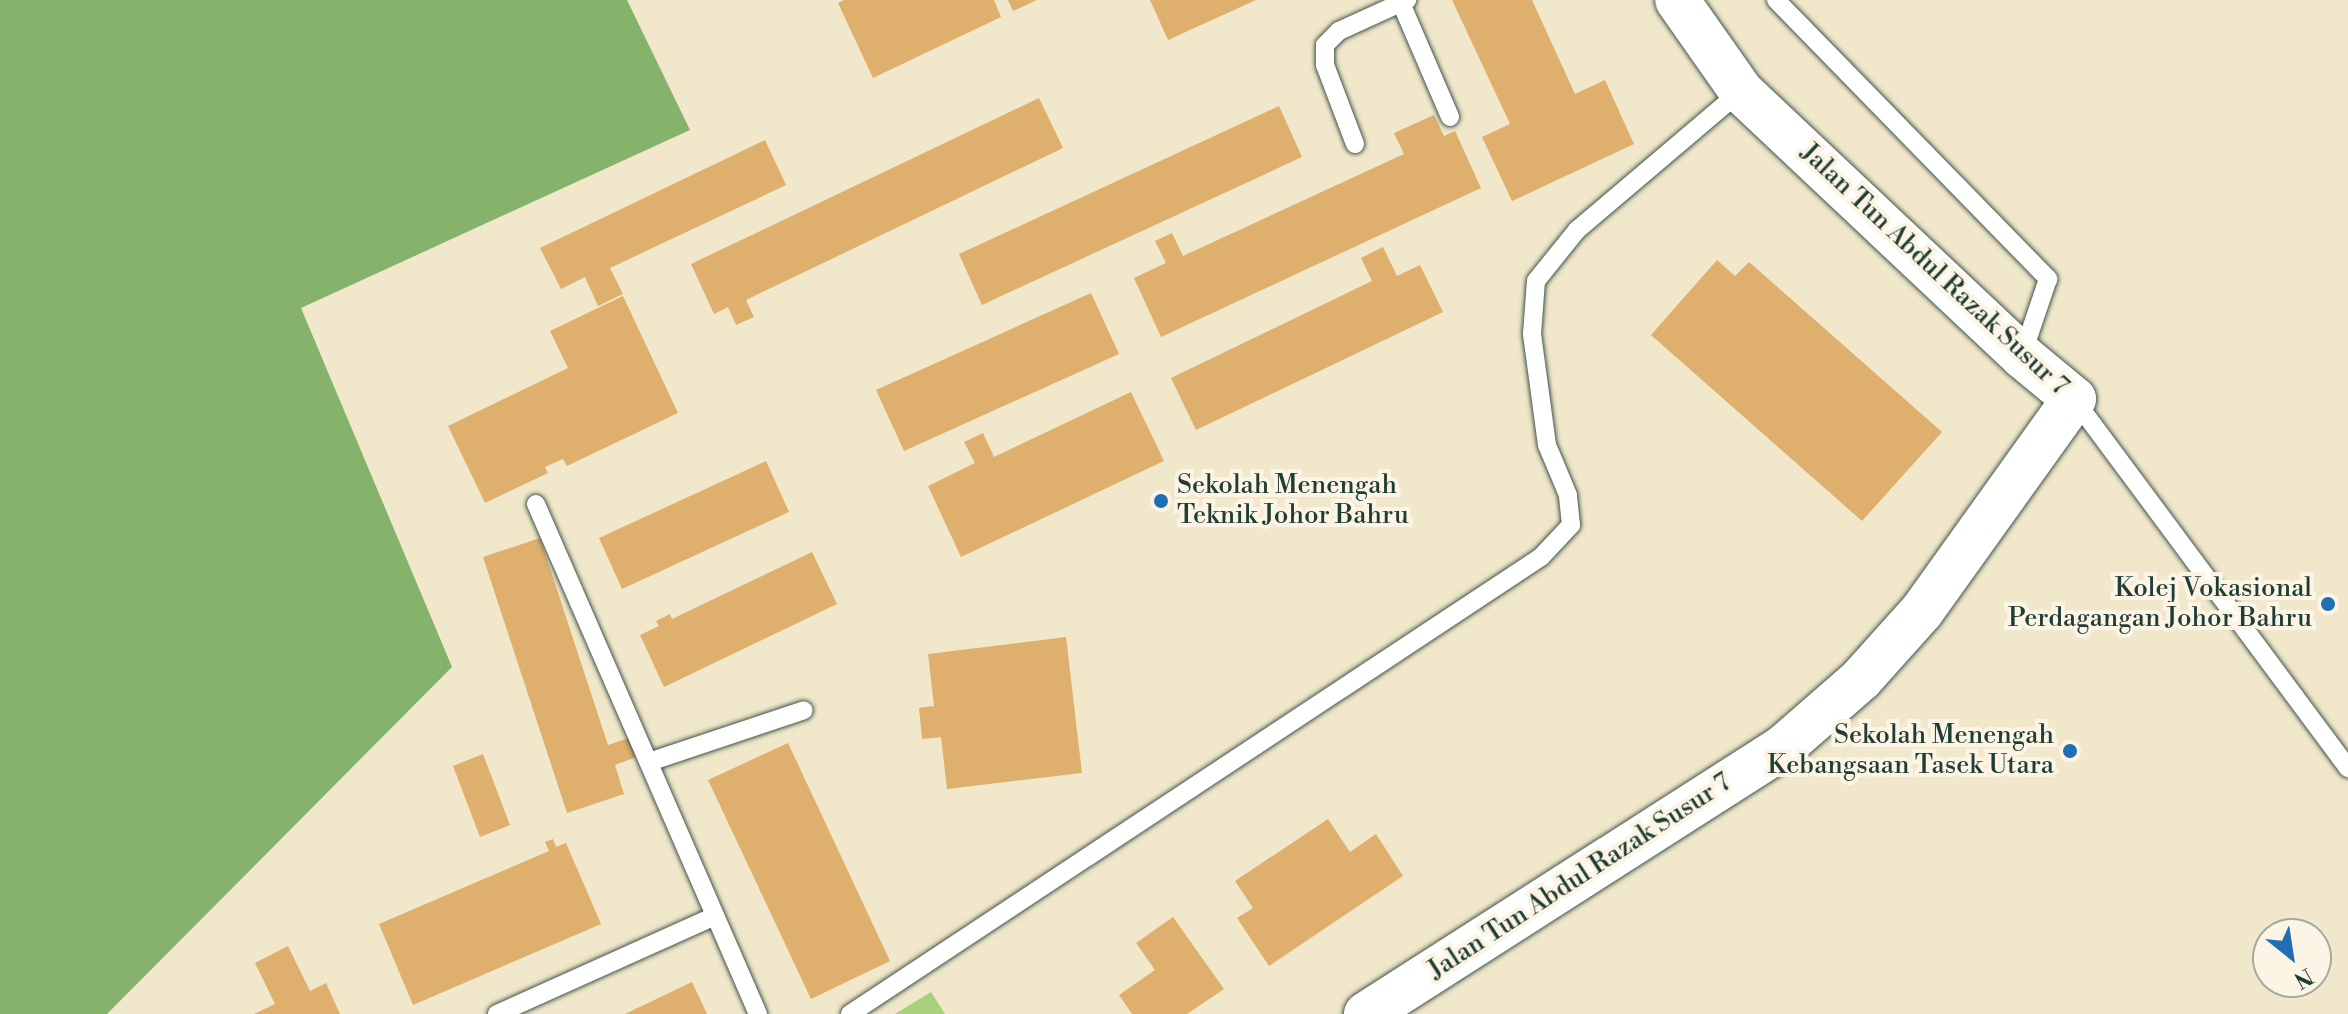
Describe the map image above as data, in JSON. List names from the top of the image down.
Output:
{
  "streets": {
    "street": ["Jalan Tun Abdul Razak Susur 7"]
  },
  "places": ["Sekolah Menengah Teknik Johor Bahru", "Kolej Vokasional Perdagangan Johor Bahru", "Sekolah Menengah Kebangsaan Tasek Utara"],
  "north": "bottom right"
}
